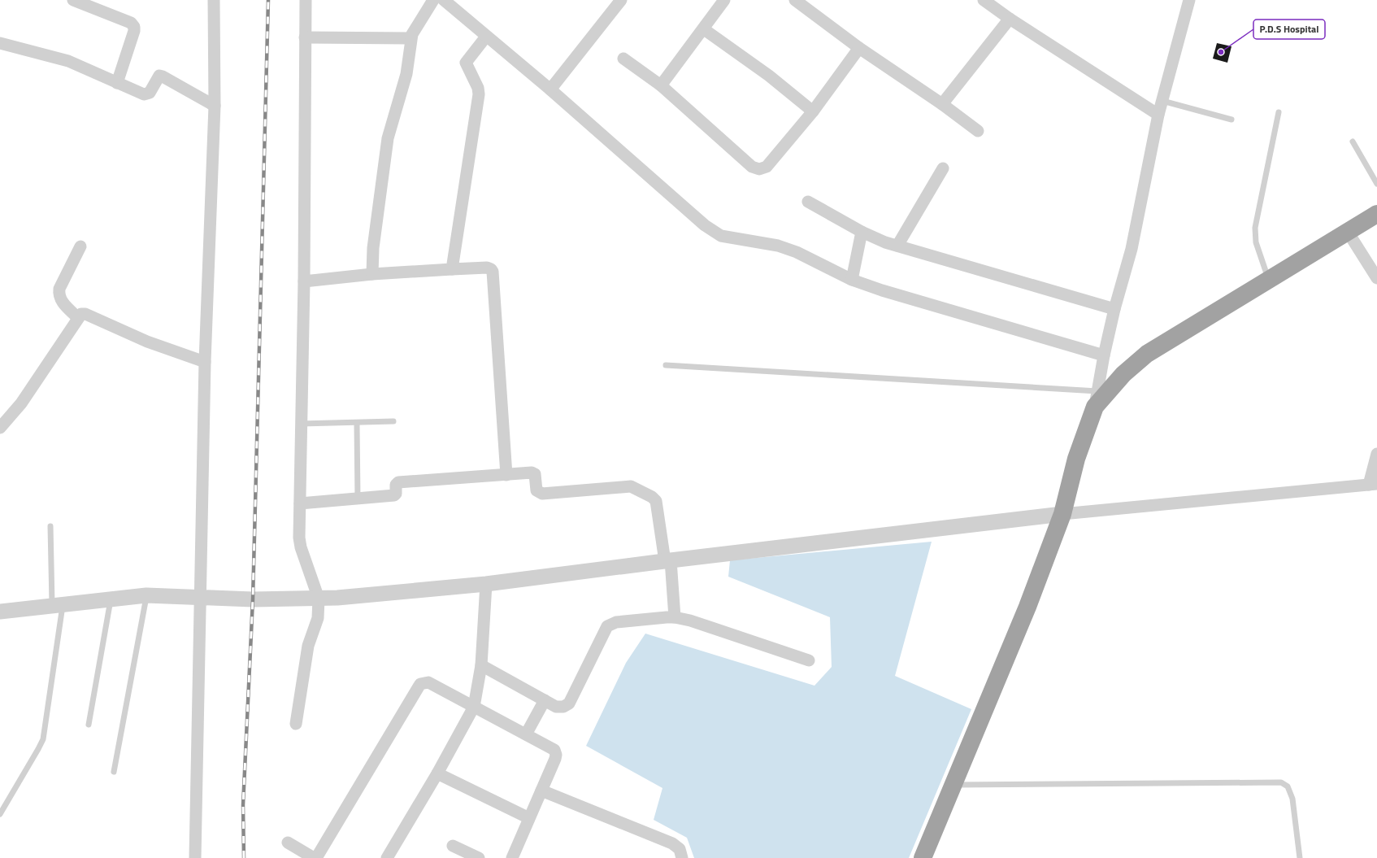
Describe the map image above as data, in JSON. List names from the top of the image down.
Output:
{
  "places": ["P.D.S Hospital"]
}
